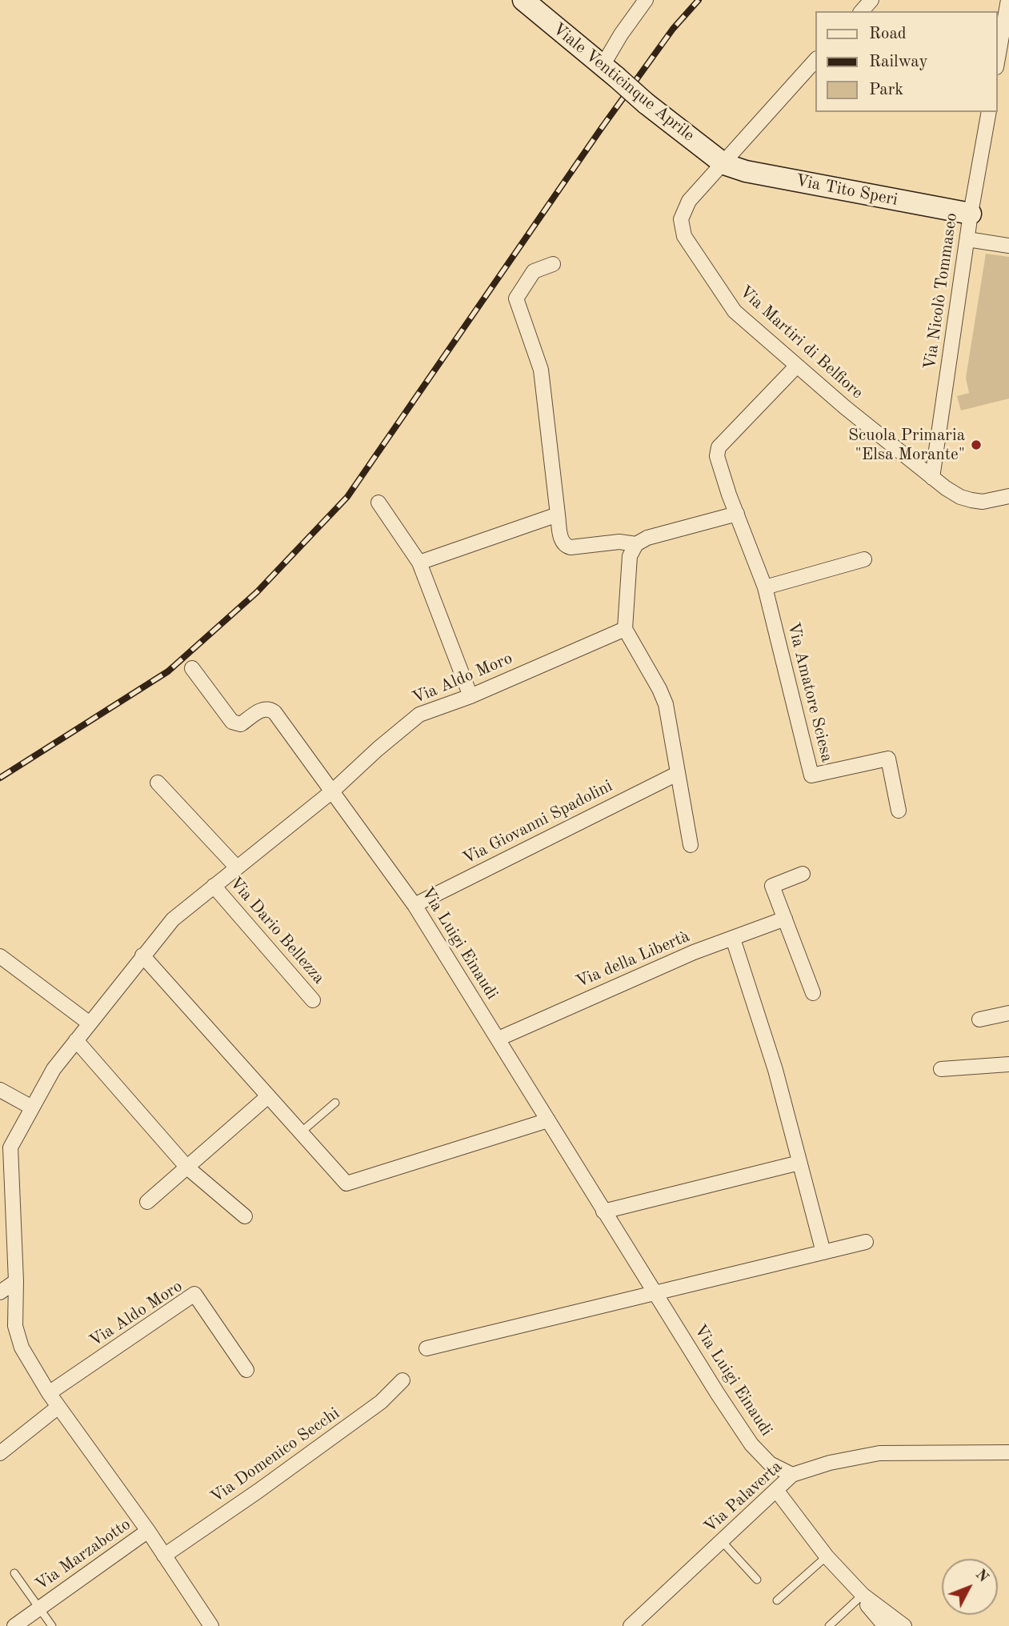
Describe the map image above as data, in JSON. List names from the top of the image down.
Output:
{
  "streets": {
    "street": [
      "Viale Venticinque Aprile",
      "Via Tito Speri",
      "Via Nicolò Tommaseo",
      "Via Martiri di Belfiore",
      "Via Aldo Moro",
      "Via Amatore Sciesa",
      "Via Giovanni Spadolini",
      "Via Dario Bellezza",
      "Via Luigi Einaudi",
      "Via della Libertà",
      "Via Domenico Secchi",
      "Via Palaverta",
      "Via Marzabotto"
    ]
  },
  "crossings": [
    ["Viale Venticinque Aprile", "Via Tito Speri"],
    ["Viale Venticinque Aprile", "Via Martiri di Belfiore"],
    ["Via Tito Speri", "Via Nicolò Tommaseo"],
    ["Via Tito Speri", "Via Martiri di Belfiore"],
    ["Via Nicolò Tommaseo", "Via Martiri di Belfiore"],
    ["Via Martiri di Belfiore", "Via Amatore Sciesa"],
    ["Via Aldo Moro", "Via Dario Bellezza"],
    ["Via Aldo Moro", "Via Luigi Einaudi"],
    ["Via Aldo Moro", "Via Domenico Secchi"],
    ["Via Aldo Moro", "Via Marzabotto"],
    ["Via Giovanni Spadolini", "Via Luigi Einaudi"],
    ["Via Luigi Einaudi", "Via della Libertà"],
    ["Via Luigi Einaudi", "Via Palaverta"]
  ],
  "places": ["Scuola Primaria \"Elsa Morante\""],
  "legend": ["Road", "Railway", "Park"],
  "north": "top right"
}
